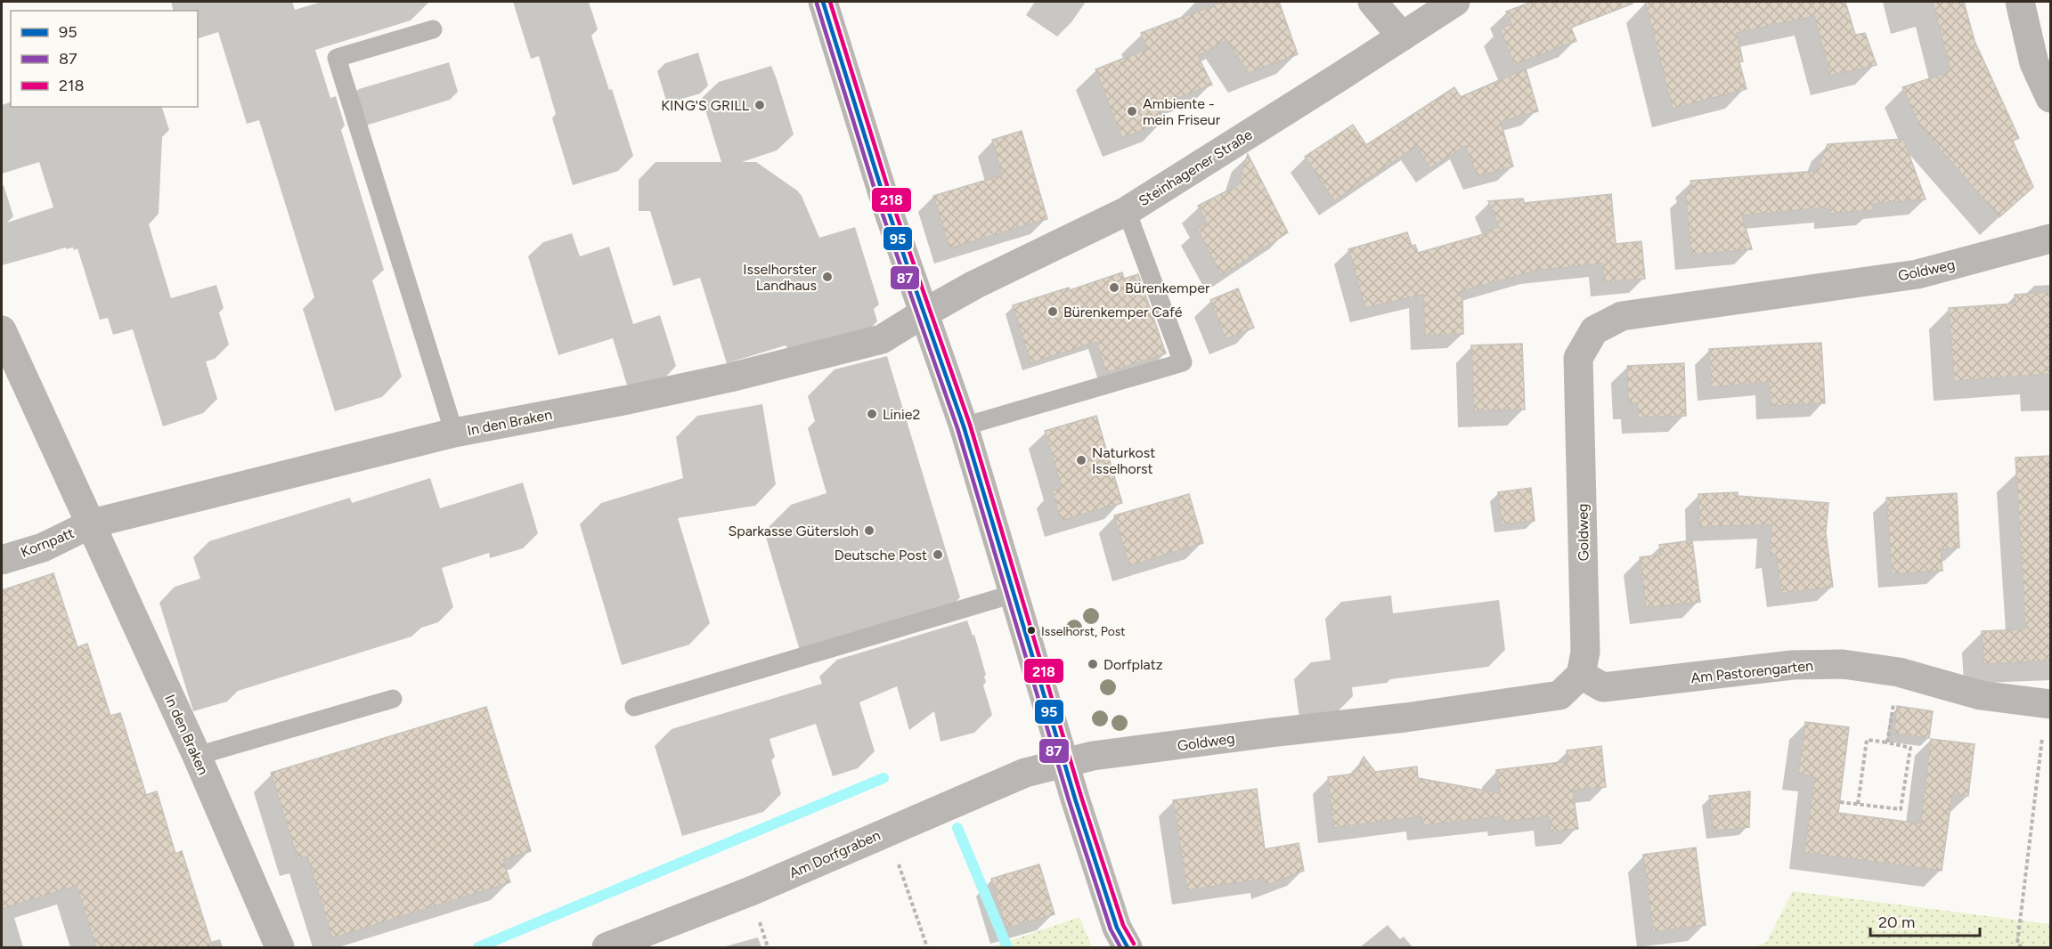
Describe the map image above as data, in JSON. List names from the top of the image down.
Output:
{
  "streets": {
    "street": [
      "Steinhagener Straße",
      "Goldweg",
      "In den Braken",
      "Kornpatt",
      "Am Pastorengarten",
      "Am Dorfgraben"
    ]
  },
  "crossings": [
    ["Steinhagener Straße", "In den Braken"],
    ["Goldweg", "Am Pastorengarten"],
    ["Goldweg", "Am Dorfgraben"],
    ["In den Braken", "Kornpatt"]
  ],
  "places": [
    "KING'S GRILL",
    "Ambiente - mein Friseur",
    "Isselhorster Landhaus",
    "Bürenkemper",
    "Bürenkemper Café",
    "Linie2",
    "Naturkost Isselhorst",
    "Sparkasse Gütersloh",
    "Deutsche Post",
    "Isselhorst, Post",
    "Dorfplatz"
  ],
  "lines": ["transit line 95", "transit line 218", "transit line 87"],
  "legend": ["95", "87", "218"],
  "scale_bar": "20 m"
}
